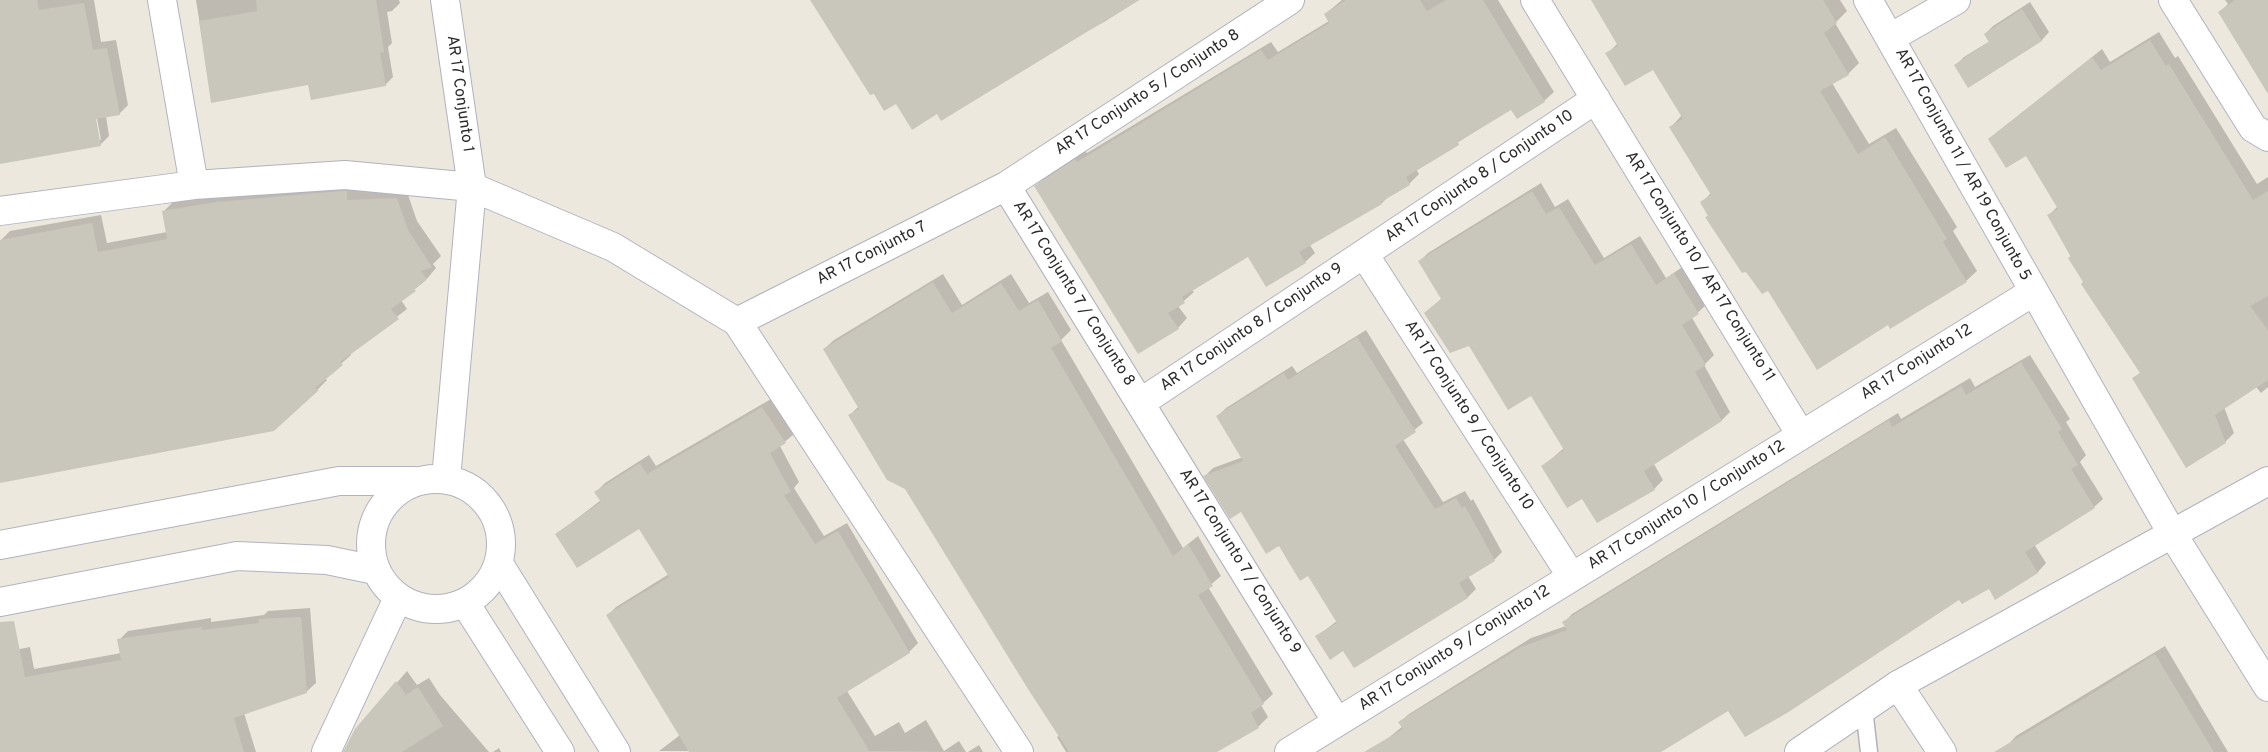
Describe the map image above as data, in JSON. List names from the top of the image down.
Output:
{
  "streets": {
    "street": [
      "AR 17 Conjunto 5 / Conjunto 8",
      "AR 17 Conjunto 1",
      "AR 17 Conjunto 11 / AR 19 Conjunto 5",
      "AR 17 Conjunto 8 / Conjunto 10",
      "AR 17 Conjunto 7",
      "AR 17 Conjunto 10 / AR 17 Conjunto 11",
      "AR 17 Conjunto 7 / Conjunto 8",
      "AR 17 Conjunto 8 / Conjunto 9",
      "AR 17 Conjunto 12",
      "AR 17 Conjunto 9 / Conjunto 10",
      "AR 17 Conjunto 10 / Conjunto 12",
      "AR 17 Conjunto 7 / Conjunto 9",
      "AR 17 Conjunto 9 / Conjunto 12"
    ]
  },
  "crossings": [
    ["AR 17 Conjunto 5 / Conjunto 8", "AR 17 Conjunto 7"],
    ["AR 17 Conjunto 5 / Conjunto 8", "AR 17 Conjunto 7 / Conjunto 8"],
    ["AR 17 Conjunto 11 / AR 19 Conjunto 5", "AR 17 Conjunto 12"],
    ["AR 17 Conjunto 8 / Conjunto 10", "AR 17 Conjunto 10 / AR 17 Conjunto 11"],
    ["AR 17 Conjunto 8 / Conjunto 10", "AR 17 Conjunto 8 / Conjunto 9"],
    ["AR 17 Conjunto 8 / Conjunto 10", "AR 17 Conjunto 9 / Conjunto 10"],
    ["AR 17 Conjunto 7", "AR 17 Conjunto 7 / Conjunto 8"],
    ["AR 17 Conjunto 10 / AR 17 Conjunto 11", "AR 17 Conjunto 12"],
    ["AR 17 Conjunto 10 / AR 17 Conjunto 11", "AR 17 Conjunto 10 / Conjunto 12"],
    ["AR 17 Conjunto 7 / Conjunto 8", "AR 17 Conjunto 8 / Conjunto 9"],
    ["AR 17 Conjunto 7 / Conjunto 8", "AR 17 Conjunto 7 / Conjunto 9"],
    ["AR 17 Conjunto 8 / Conjunto 9", "AR 17 Conjunto 9 / Conjunto 10"],
    ["AR 17 Conjunto 8 / Conjunto 9", "AR 17 Conjunto 7 / Conjunto 9"],
    ["AR 17 Conjunto 12", "AR 17 Conjunto 10 / Conjunto 12"],
    ["AR 17 Conjunto 9 / Conjunto 10", "AR 17 Conjunto 10 / Conjunto 12"],
    ["AR 17 Conjunto 9 / Conjunto 10", "AR 17 Conjunto 9 / Conjunto 12"],
    ["AR 17 Conjunto 10 / Conjunto 12", "AR 17 Conjunto 9 / Conjunto 12"],
    ["AR 17 Conjunto 7 / Conjunto 9", "AR 17 Conjunto 9 / Conjunto 12"]
  ]
}
